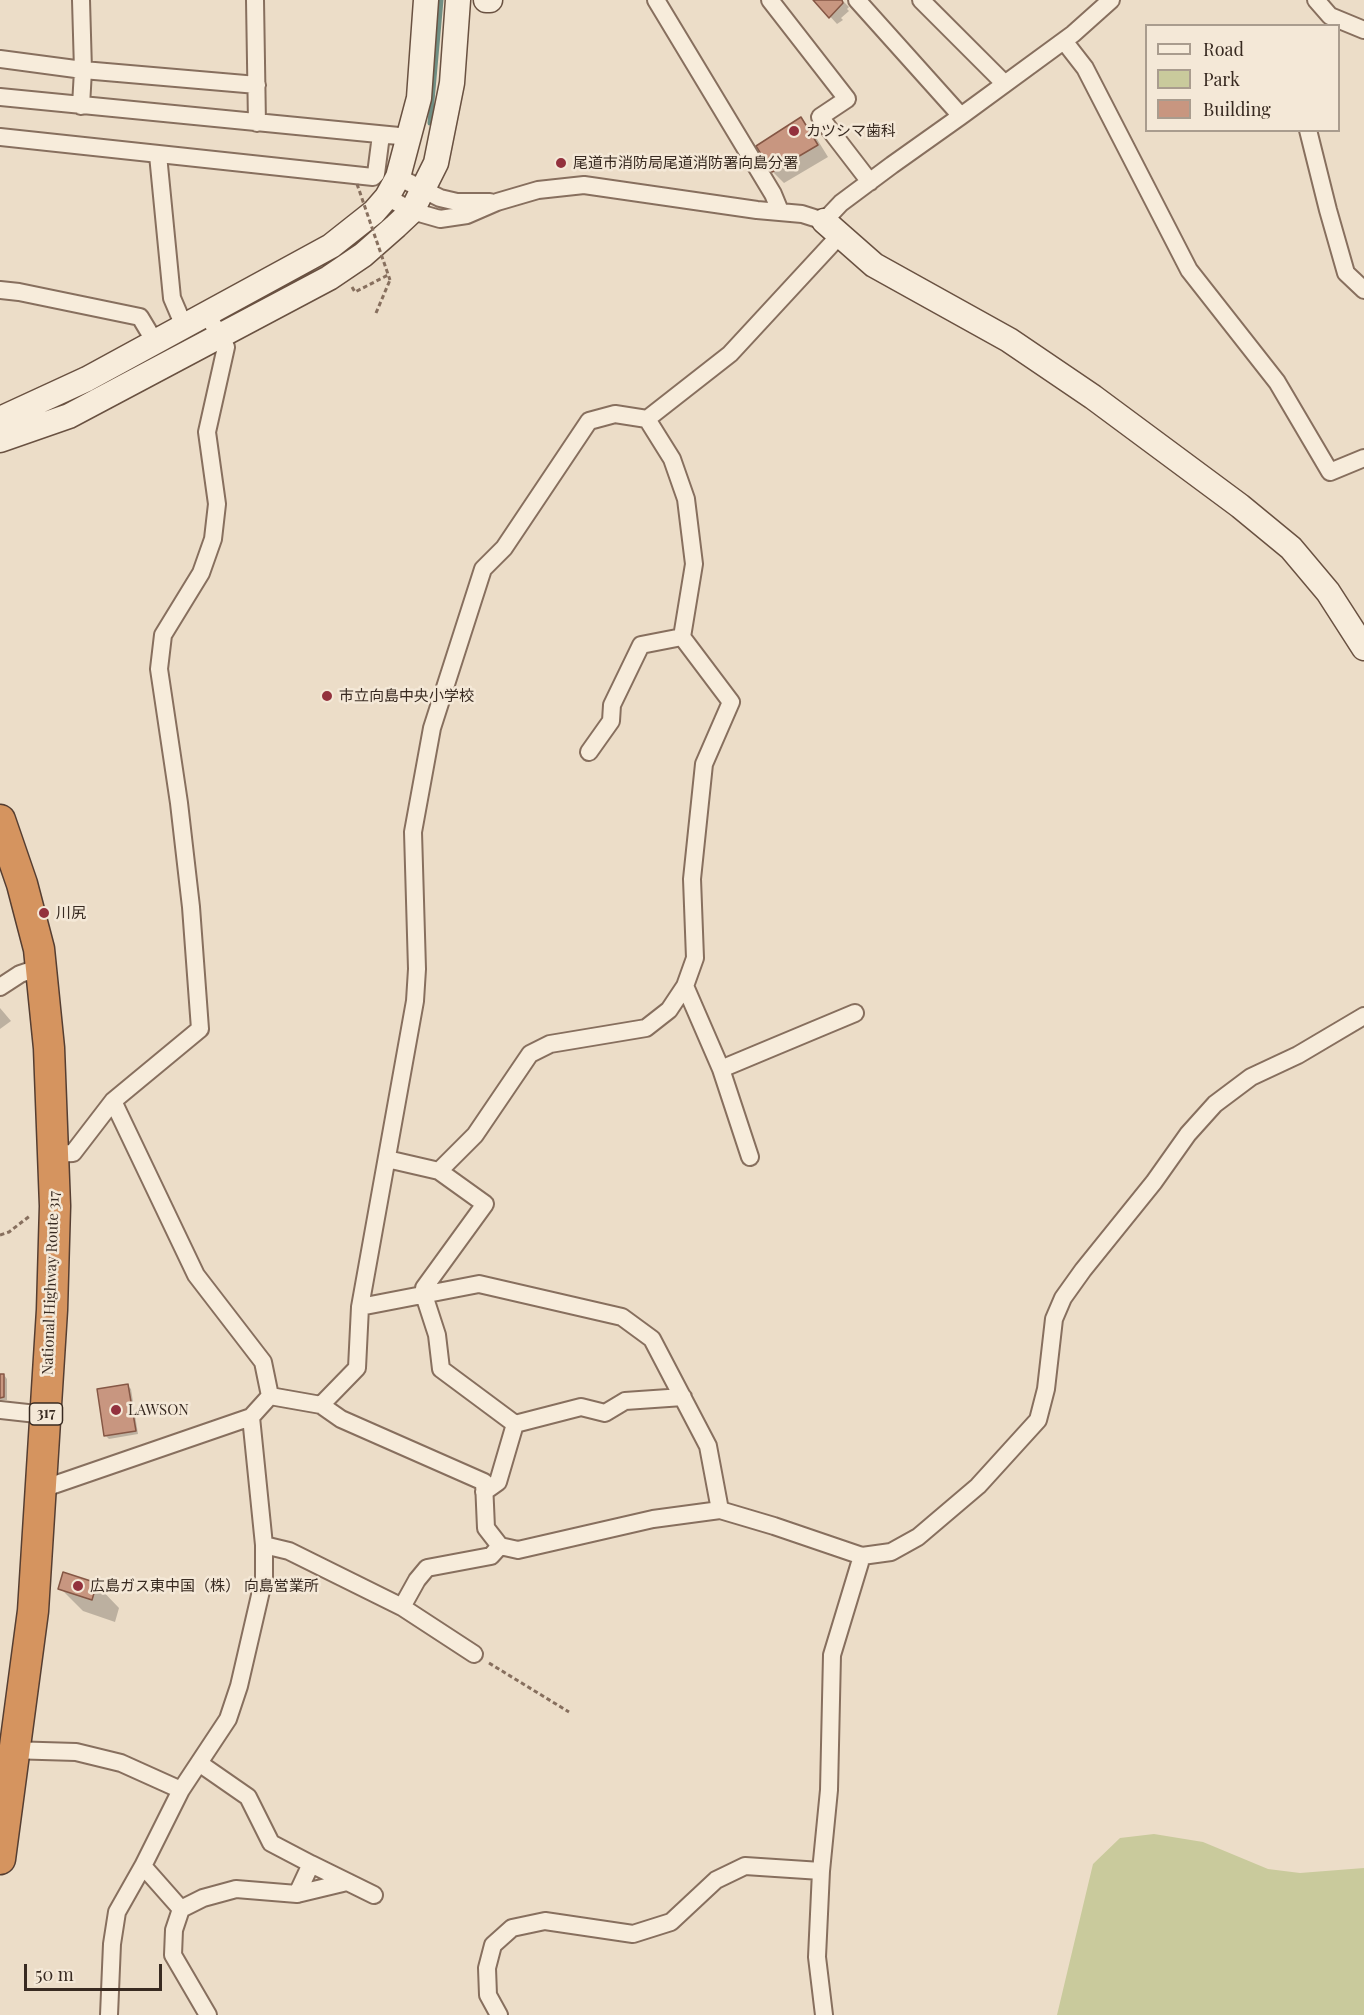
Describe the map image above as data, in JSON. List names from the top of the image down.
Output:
{
  "streets": {
    "highway": ["National Highway Route 317", "317"]
  },
  "places": [
    "カツシマ歯科",
    "尾道市消防局尾道消防署向島分署",
    "市立向島中央小学校",
    "川尻",
    "LAWSON",
    "広島ガス東中国（株） 向島営業所"
  ],
  "legend": ["Road", "Park", "Building"],
  "scale_bar": "50 m"
}
